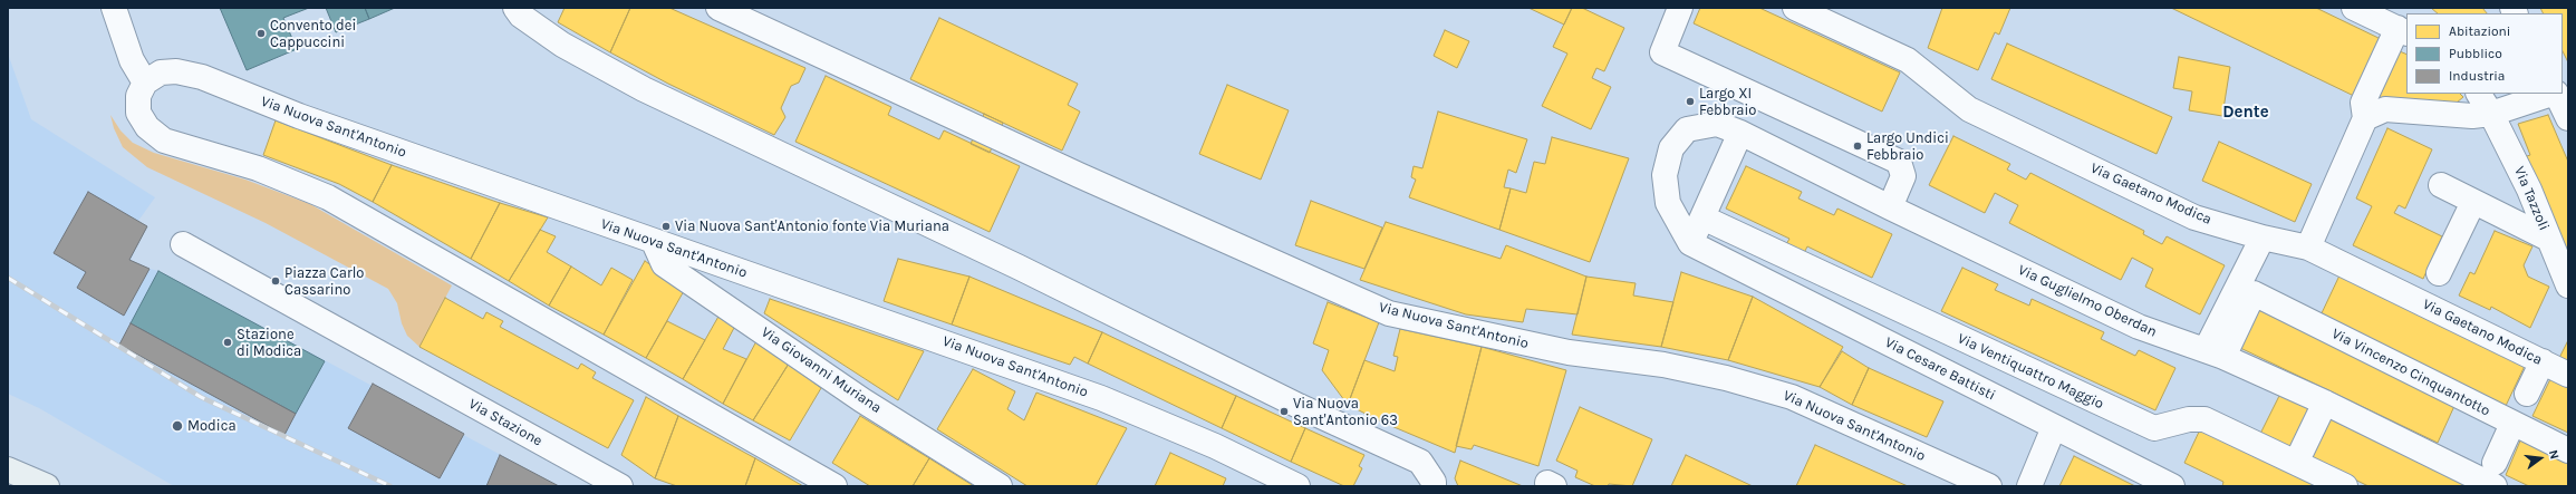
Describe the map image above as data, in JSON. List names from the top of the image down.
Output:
{
  "streets": {
    "street": [
      "Via Nuova Sant'Antonio",
      "Via Gaetano Modica",
      "Via Tazzoli",
      "Via Guglielmo Oberdan",
      "Via Cesare Battisti",
      "Via Giovanni Muriana",
      "Via Ventiquattro Maggio",
      "Via Vincenzo Cinquantotto",
      "Via Stazione"
    ]
  },
  "crossings": [
    ["Via Nuova Sant'Antonio", "Via Giovanni Muriana"],
    ["Via Guglielmo Oberdan", "Via Cesare Battisti"],
    ["Via Guglielmo Oberdan", "Via Vincenzo Cinquantotto"]
  ],
  "districts": ["Dente"],
  "places": [
    "Convento dei Cappuccini",
    "Largo XI Febbraio",
    "Largo Undici Febbraio",
    "Via Nuova Sant'Antonio fonte Via Muriana",
    "Piazza Carlo Cassarino",
    "Stazione di Modica",
    "Via Nuova Sant'Antonio 63",
    "Modica"
  ],
  "legend": ["Abitazioni", "Pubblico", "Industria"],
  "north": "right"
}
